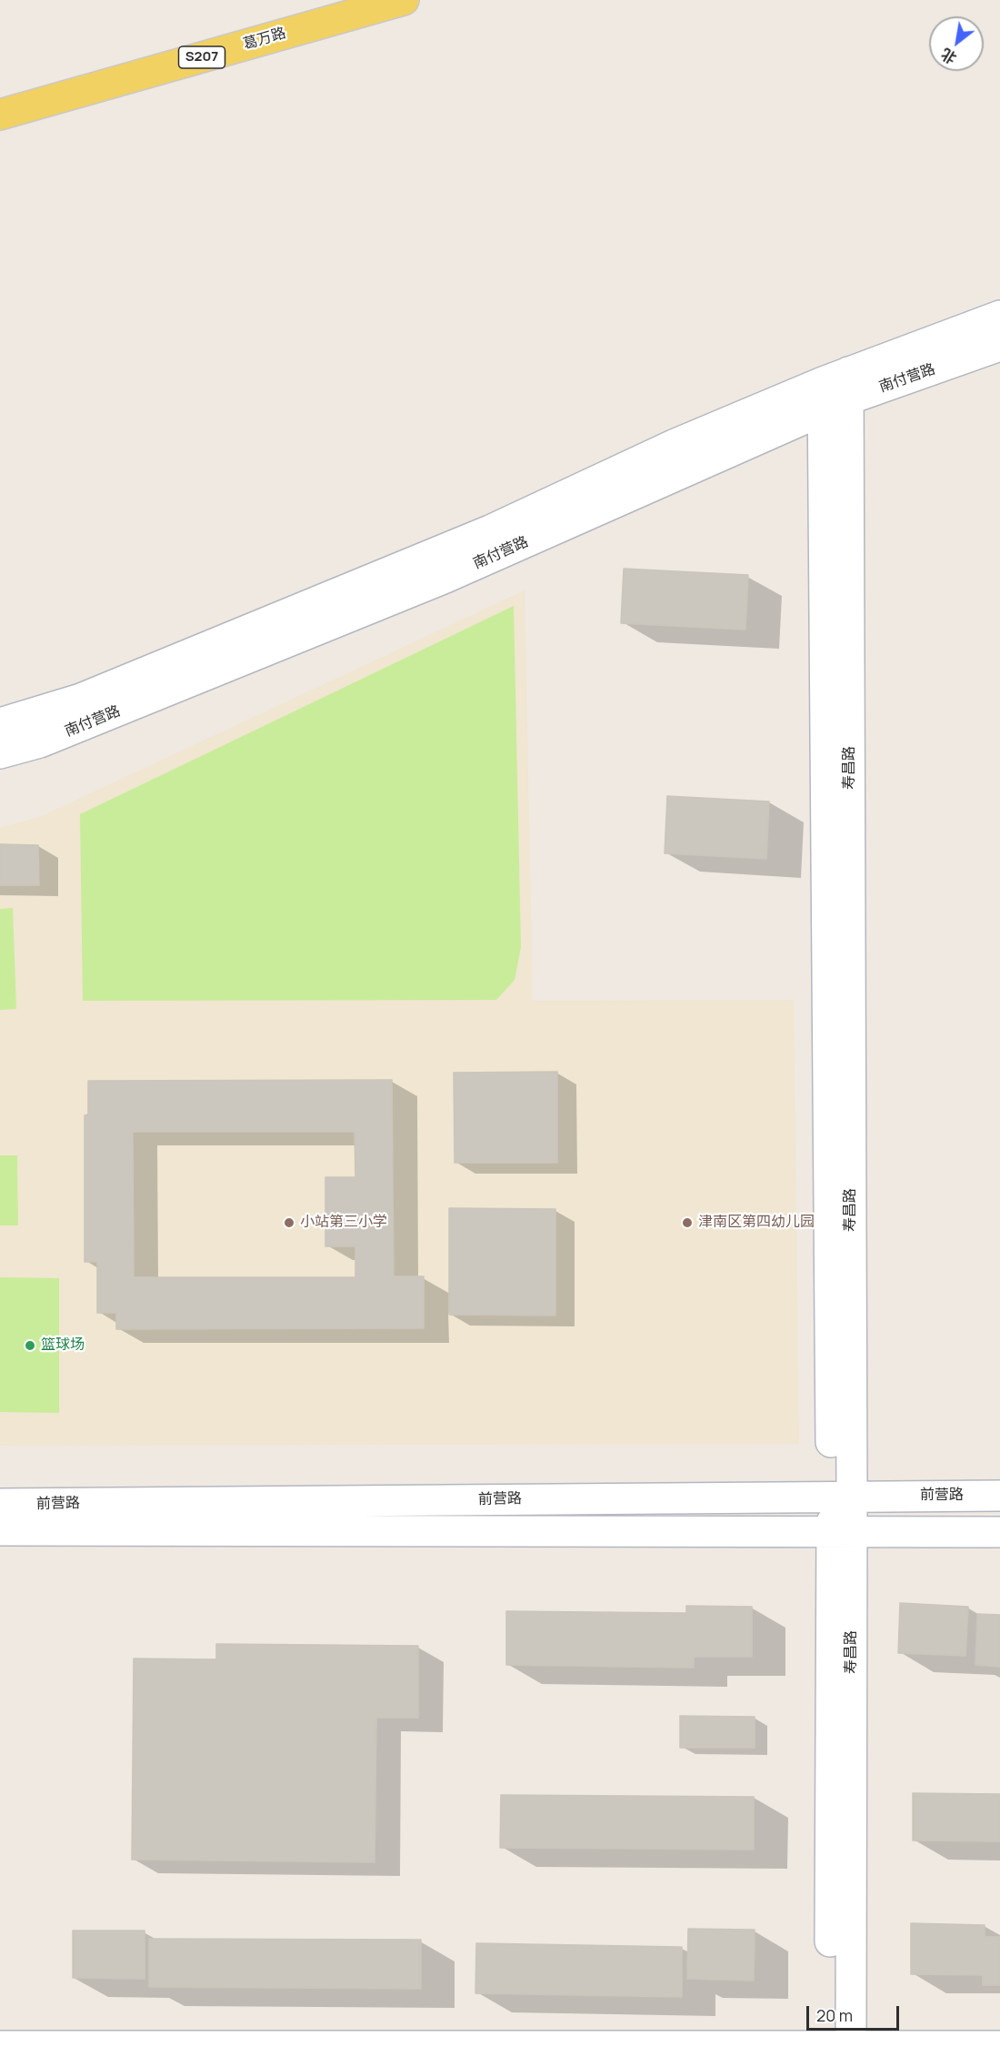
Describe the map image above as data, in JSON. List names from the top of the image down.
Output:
{
  "streets": {
    "main road": ["葛万路", "S207"],
    "street": ["南付营路", "寿昌路", "前营路"]
  },
  "crossings": [
    ["南付营路", "寿昌路"],
    ["寿昌路", "前营路"]
  ],
  "places": ["小站第三小学", "津南区第四幼儿园", "篮球场"],
  "scale_bar": "20 m",
  "north": "bottom left"
}
